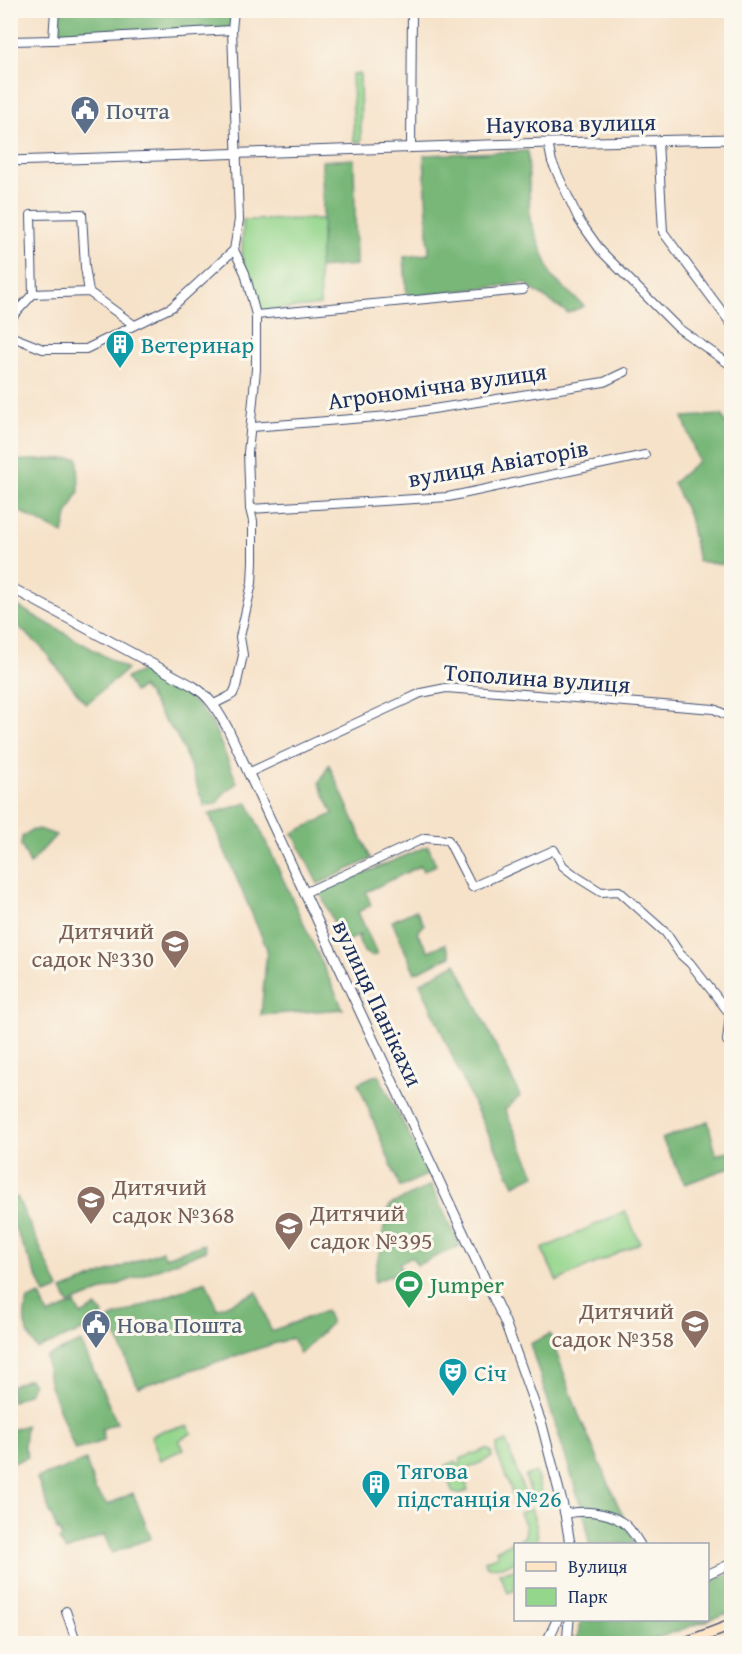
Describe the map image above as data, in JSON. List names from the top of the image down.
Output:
{
  "streets": {
    "street": [
      "Наукова вулиця",
      "Агрономічна вулиця",
      "вулиця Авіаторів",
      "Тополина вулиця",
      "вулиця Панікахи"
    ]
  },
  "crossings": [
    ["Тополина вулиця", "вулиця Панікахи"]
  ],
  "places": {
    "public building": ["Почта", "Нова Пошта"],
    "building": ["Ветеринар", "Тягова пiдстанцiя №26"],
    "school or university": [
      "Дитячий садок №330",
      "Дитячий садок №368",
      "Дитячий садок №395",
      "Дитячий садок №358"
    ],
    "sports": ["Jumper"],
    "theatre": ["Січ"]
  },
  "legend": ["Вулиця", "Парк"]
}
